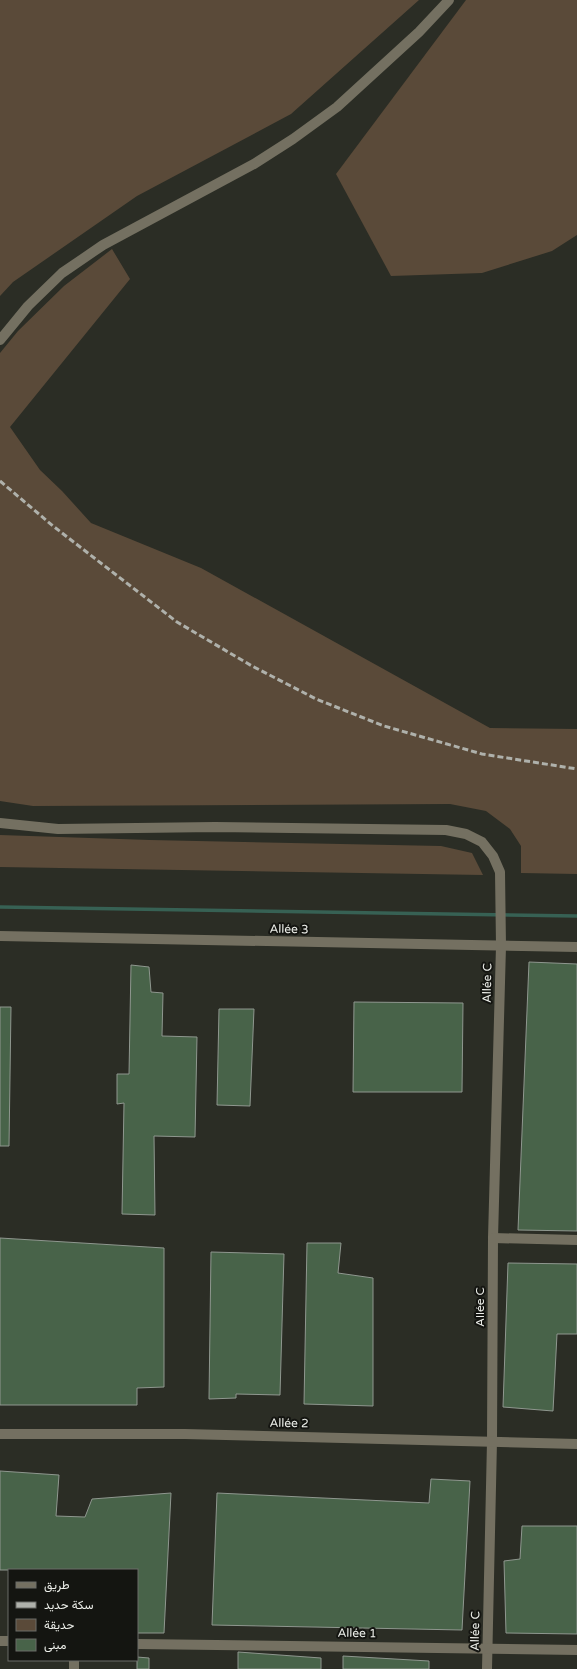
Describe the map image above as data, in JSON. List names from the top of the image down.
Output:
{
  "streets": {
    "street": [
      "Allée 3",
      "Allée C",
      "Allée 2",
      "Allée 1"
    ]
  },
  "crossings": [
    ["Allée 3", "Allée C"],
    ["Allée C", "Allée 2"],
    ["Allée C", "Allée 1"]
  ],
  "legend": [
    "طريق",
    "سكة حديد",
    "حديقة",
    "مبنى"
  ]
}
